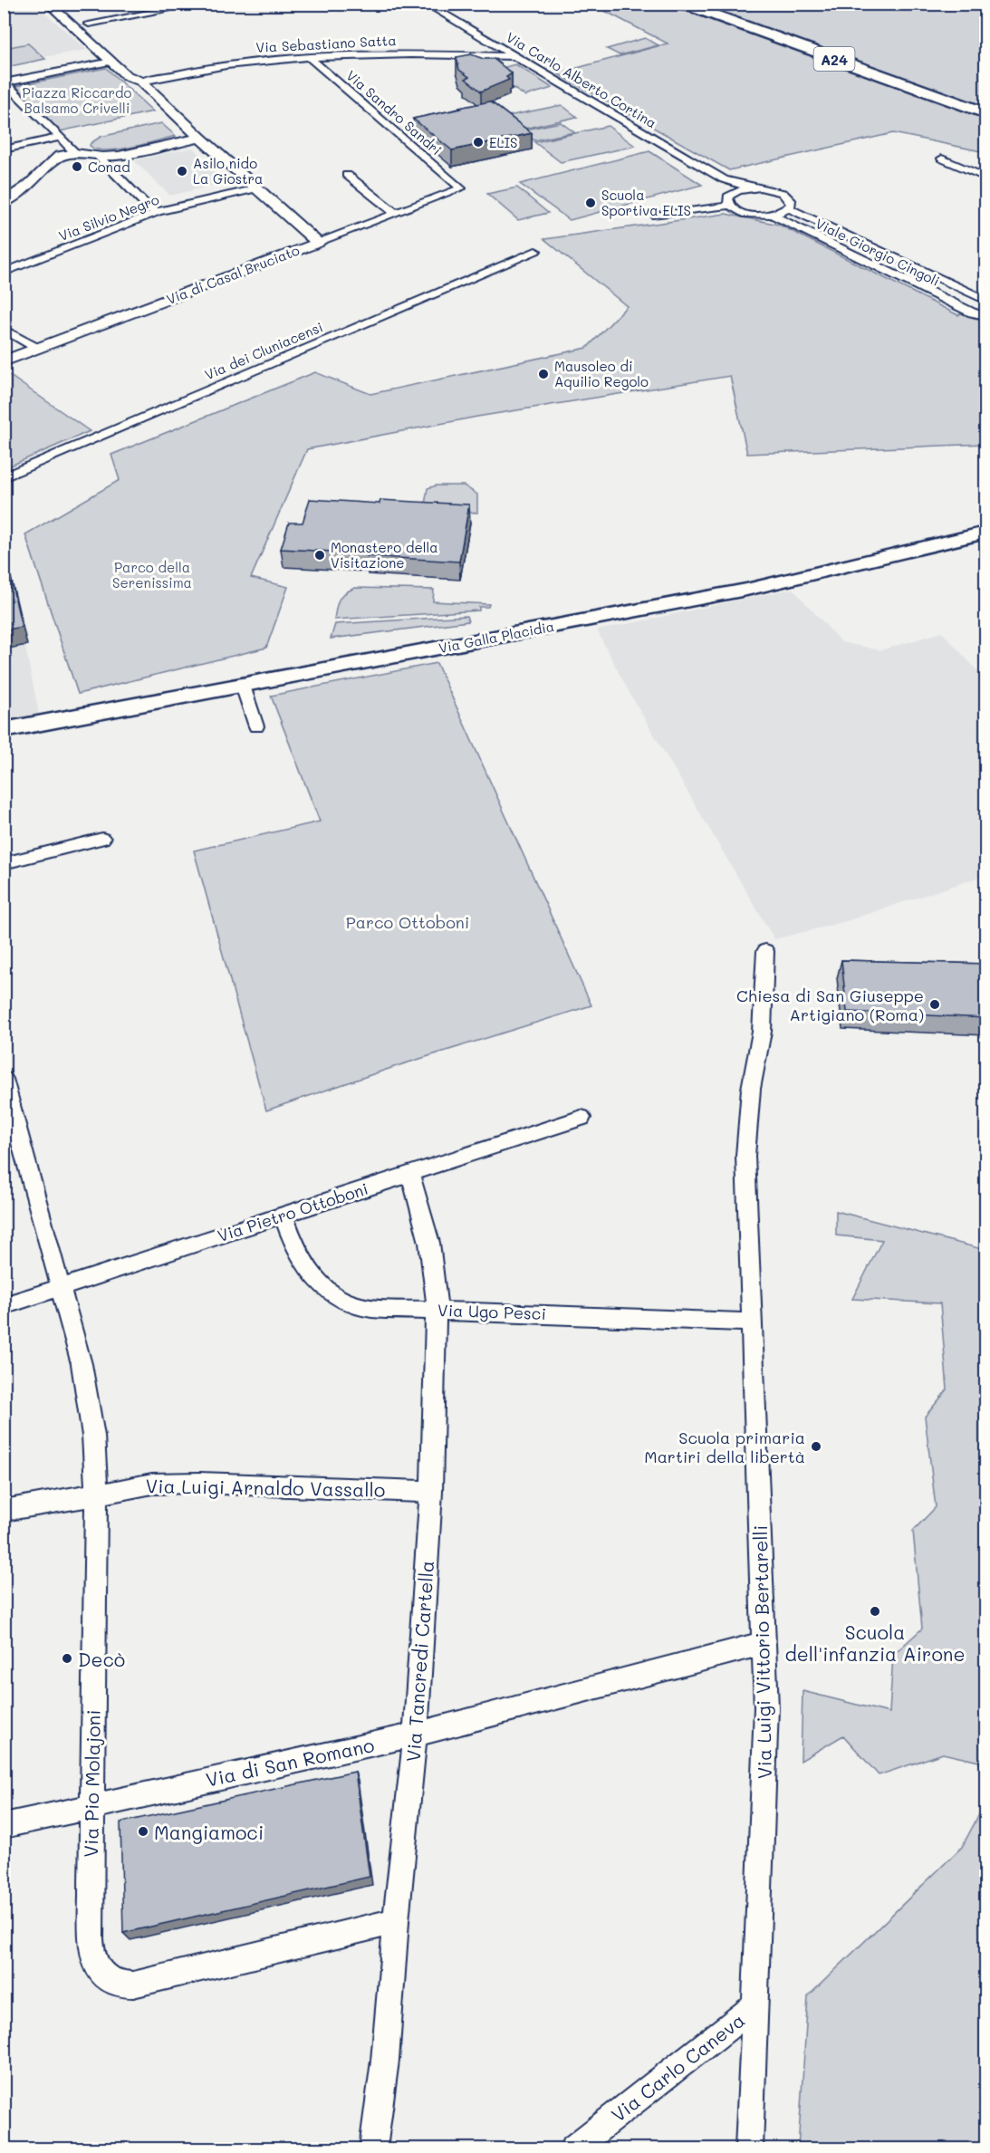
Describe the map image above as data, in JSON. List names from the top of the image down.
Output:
{
  "streets": {
    "highway": ["A24"],
    "main road": ["Via Galla Placidia"],
    "street": [
      "Via Sebastiano Satta",
      "Via Carlo Alberto Cortina",
      "Via Sandro Sandri",
      "Via Silvio Negro",
      "Viale Giorgio Cingoli",
      "Via di Casal Bruciato",
      "Via dei Cluniacensi",
      "Via Pietro Ottoboni",
      "Via Ugo Pesci",
      "Via Luigi Arnaldo Vassallo",
      "Via Luigi Vittorio Bertarelli",
      "Via Tancredi Cartella",
      "Via di San Romano",
      "Via Pio Molajoni",
      "Via Carlo Caneva"
    ]
  },
  "crossings": [
    ["Via Sebastiano Satta", "Via Carlo Alberto Cortina"],
    ["Via Sebastiano Satta", "Via Sandro Sandri"],
    ["Via Sandro Sandri", "Via di Casal Bruciato"],
    ["Via Pietro Ottoboni", "Via Ugo Pesci"],
    ["Via Pietro Ottoboni", "Via Tancredi Cartella"],
    ["Via Pietro Ottoboni", "Via Pio Molajoni"],
    ["Via Ugo Pesci", "Via Luigi Vittorio Bertarelli"],
    ["Via Ugo Pesci", "Via Tancredi Cartella"],
    ["Via Luigi Arnaldo Vassallo", "Via Tancredi Cartella"],
    ["Via Luigi Arnaldo Vassallo", "Via Pio Molajoni"],
    ["Via Luigi Vittorio Bertarelli", "Via di San Romano"],
    ["Via Luigi Vittorio Bertarelli", "Via Carlo Caneva"],
    ["Via Tancredi Cartella", "Via di San Romano"],
    ["Via Tancredi Cartella", "Via Pio Molajoni"],
    ["Via di San Romano", "Via Pio Molajoni"]
  ],
  "parks": ["Piazza Riccardo Balsamo Crivelli", "Parco della Serenissima", "Parco Ottoboni"],
  "places": [
    "ELIS",
    "Conad",
    "Asilo nido La Giostra",
    "Scuola Sportiva ELIS",
    "Mausoleo di Aquilio Regolo",
    "Monastero della Visitazione",
    "Chiesa di San Giuseppe Artigiano (Roma)",
    "Scuola primaria Martiri della libertà",
    "Scuola dell'infanzia Airone",
    "Decò",
    "Mangiamoci"
  ]
}
